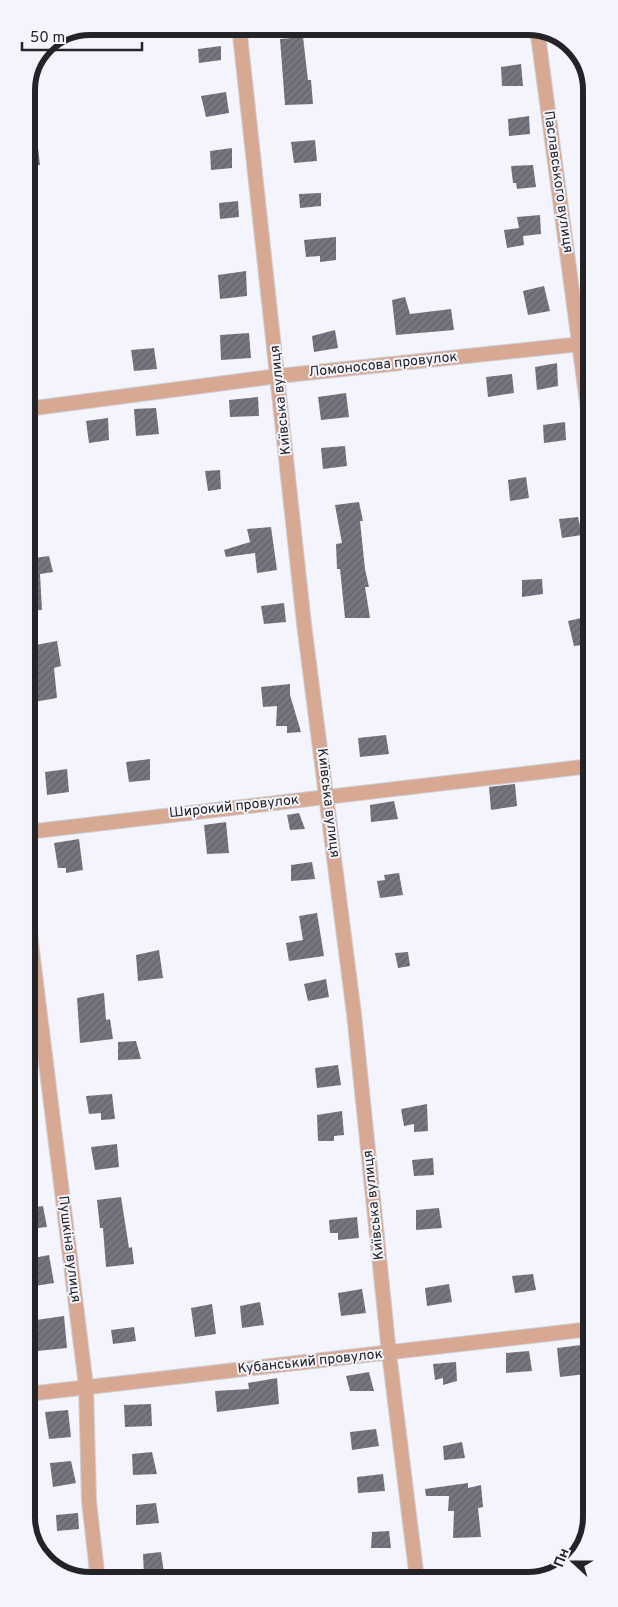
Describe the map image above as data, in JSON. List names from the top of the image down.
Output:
{
  "streets": {
    "street": [
      "Паславського вулиця",
      "Ломоносова провулок",
      "Київська вулиця",
      "Широкий провулок",
      "Пушкіна вулиця",
      "Кубанський провулок"
    ]
  },
  "crossings": [
    ["Ломоносова провулок", "Київська вулиця"],
    ["Київська вулиця", "Широкий провулок"],
    ["Київська вулиця", "Кубанський провулок"],
    ["Пушкіна вулиця", "Кубанський провулок"]
  ],
  "scale_bar": "50 m",
  "north": "left"
}
